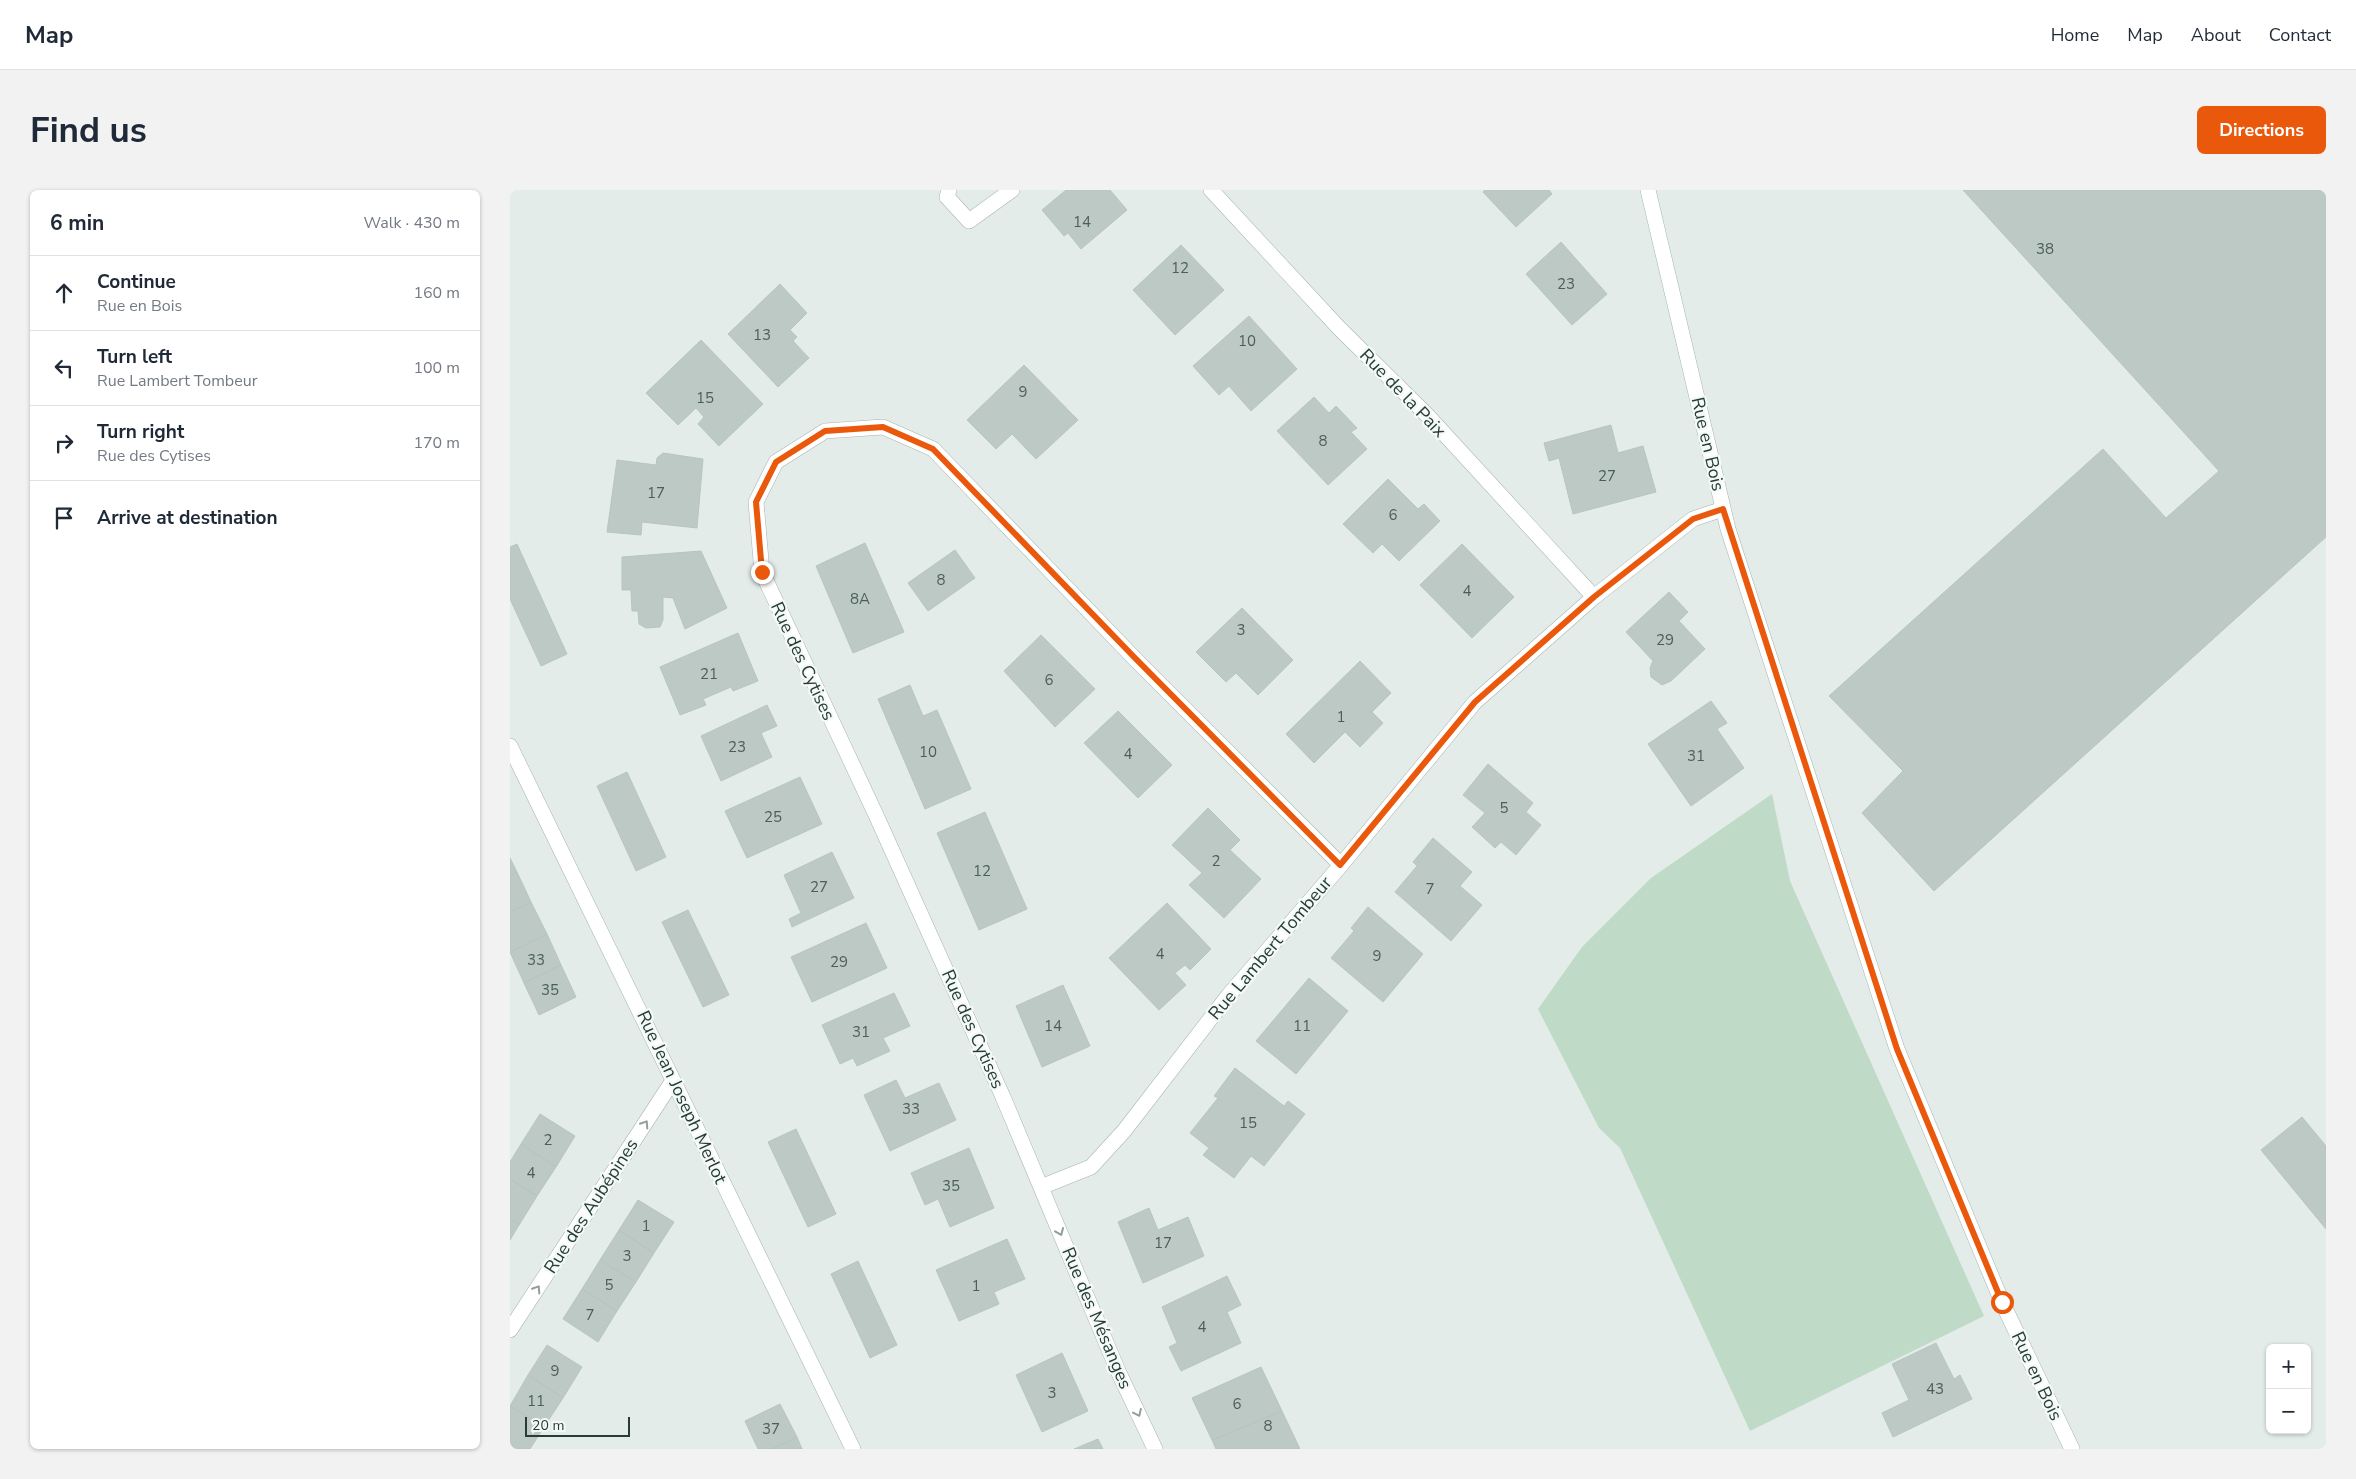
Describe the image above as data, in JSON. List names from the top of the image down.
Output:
{
  "streets": {
    "street": [
      "Rue de la Paix",
      "Rue en Bois",
      "Rue des Cytises",
      "Rue Lambert Tombeur",
      "Rue Jean Joseph Merlot",
      "Rue des Aubépines",
      "Rue des Mésanges"
    ]
  },
  "crossings": [
    ["Rue de la Paix", "Rue Lambert Tombeur"],
    ["Rue en Bois", "Rue Lambert Tombeur"],
    ["Rue des Cytises", "Rue Lambert Tombeur"],
    ["Rue des Cytises", "Rue des Mésanges"],
    ["Rue Lambert Tombeur", "Rue des Mésanges"],
    ["Rue Jean Joseph Merlot", "Rue des Aubépines"]
  ],
  "one_way": ["Rue des Aubépines", "Rue des Mésanges"],
  "house_numbers": [
    "14",
    "38",
    "12",
    "23",
    "13",
    "10",
    "9",
    "15",
    "8",
    "27",
    "17",
    "6",
    "8",
    "4",
    "8A",
    "3",
    "29",
    "21",
    "6",
    "1",
    "23",
    "10",
    "4",
    "31",
    "5",
    "25",
    "2",
    "12",
    "27",
    "7",
    "4",
    "9",
    "33",
    "29",
    "35",
    "14",
    "11",
    "31",
    "33",
    "15",
    "2",
    "4",
    "35",
    "1",
    "17",
    "3",
    "5",
    "1",
    "7",
    "4",
    "9",
    "43",
    "3",
    "11",
    "6",
    "8",
    "37"
  ],
  "scale_bar": "20 m",
  "page": {
    "header": "Map",
    "nav": [
      "Home",
      "Map",
      "About",
      "Contact"
    ],
    "buttons": "Directions",
    "title": "Find us",
    "heading": ["6 min", "Walk · 430 m"],
    "list": [
      ["Continue", "Rue en Bois", "160 m"],
      ["Turn left", "Rue Lambert Tombeur", "100 m"],
      ["Turn right", "Rue des Cytises", "170 m"],
      "Arrive at destination"
    ],
    "map_buttons": ["+", "−"],
    "scale": "20 m"
  }
}
